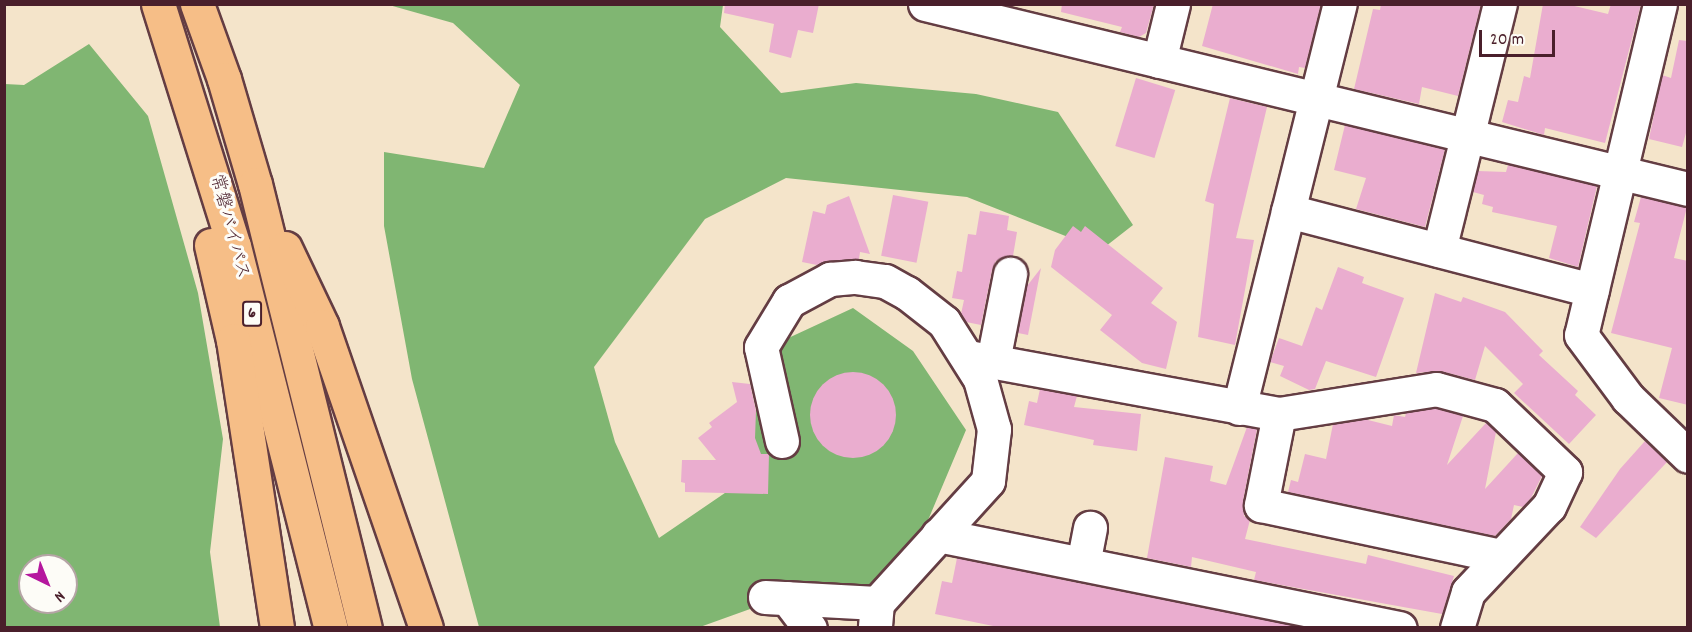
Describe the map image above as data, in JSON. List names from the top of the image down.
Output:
{
  "streets": {
    "highway": ["常磐バイパス", "6"]
  },
  "scale_bar": "20 m",
  "north": "bottom right"
}
